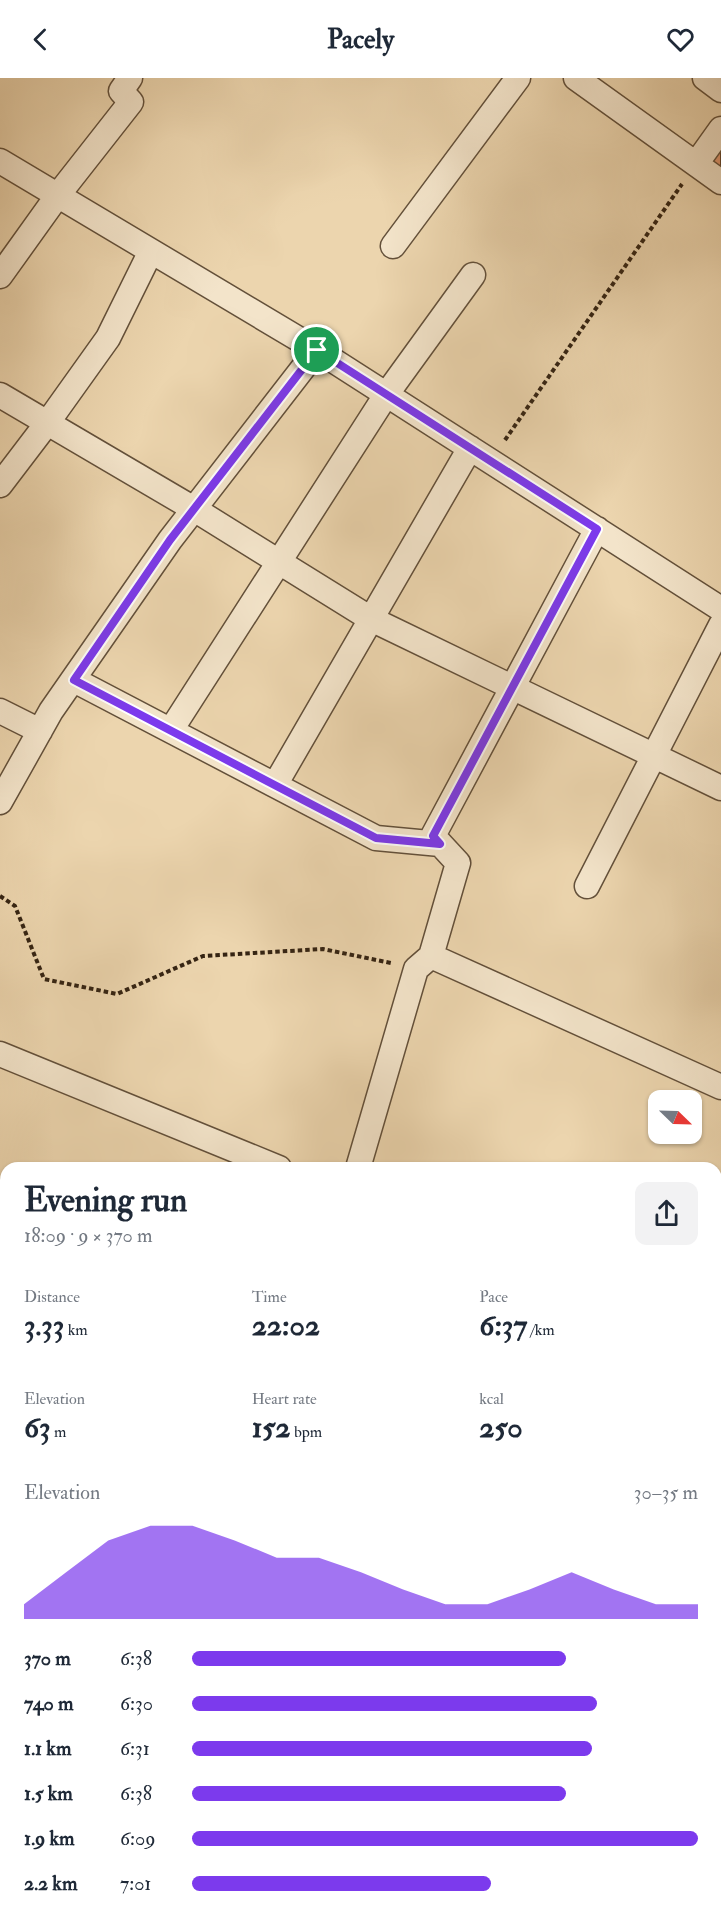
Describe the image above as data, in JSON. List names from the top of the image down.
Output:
{
  "north": "bottom right",
  "page": {
    "header": "Pacely",
    "heading": ["Evening run", "18:09 · 9 × 370 m"],
    "stats": [
      ["Distance", "3.33 km"],
      ["Time", "22:02"],
      ["Pace", "6:37 /km"],
      ["Elevation", "63 m"],
      ["Heart rate", "152 bpm"],
      ["kcal", "250"]
    ],
    "chart": ["Elevation", "30–35 m"],
    "list": [
      {
        "name": "370 m",
        "note": "6:38"
      },
      {
        "name": "740 m",
        "note": "6:30"
      },
      {
        "name": "1.1 km",
        "note": "6:31"
      },
      {
        "name": "1.5 km",
        "note": "6:38"
      },
      {
        "name": "1.9 km",
        "note": "6:09"
      },
      {
        "name": "2.2 km",
        "note": "7:01"
      }
    ]
  }
}
